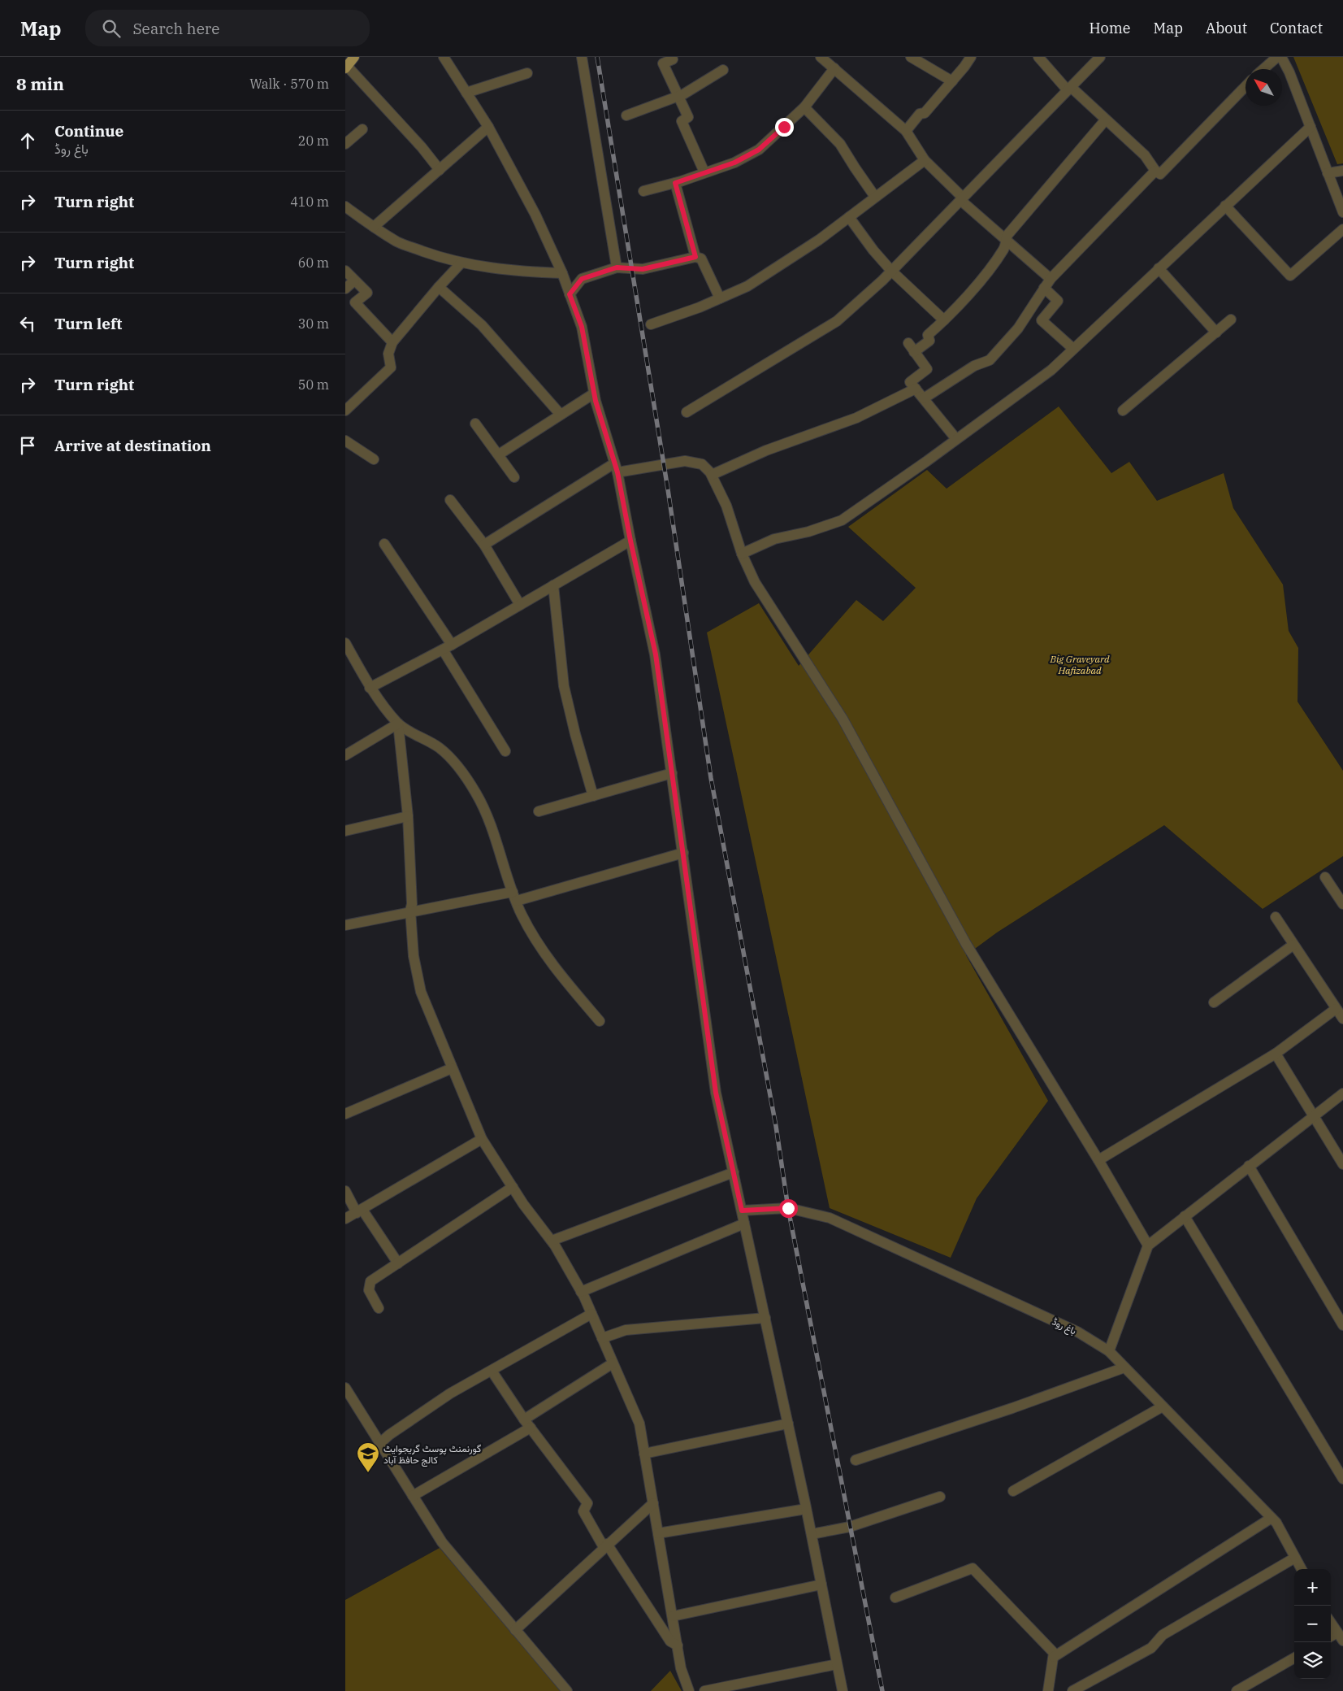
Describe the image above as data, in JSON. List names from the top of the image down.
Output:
{
  "streets": {
    "street": ["باغ روڈ"]
  },
  "parks": ["Big Graveyard Hafizabad"],
  "places": {
    "school or university": ["گورنمنٹ پوسٹ گریجوایٹ کالج حافظ آباد"]
  },
  "north": "top left",
  "page": {
    "header": "Map",
    "search": "Search here",
    "nav": [
      "Home",
      "Map",
      "About",
      "Contact"
    ],
    "heading": ["8 min", "Walk · 570 m"],
    "list": [
      ["Continue", "باغ روڈ", "20 m"],
      ["Turn right", "410 m"],
      ["Turn right", "60 m"],
      ["Turn left", "30 m"],
      ["Turn right", "50 m"],
      "Arrive at destination"
    ],
    "map_buttons": ["+", "−"]
  }
}
